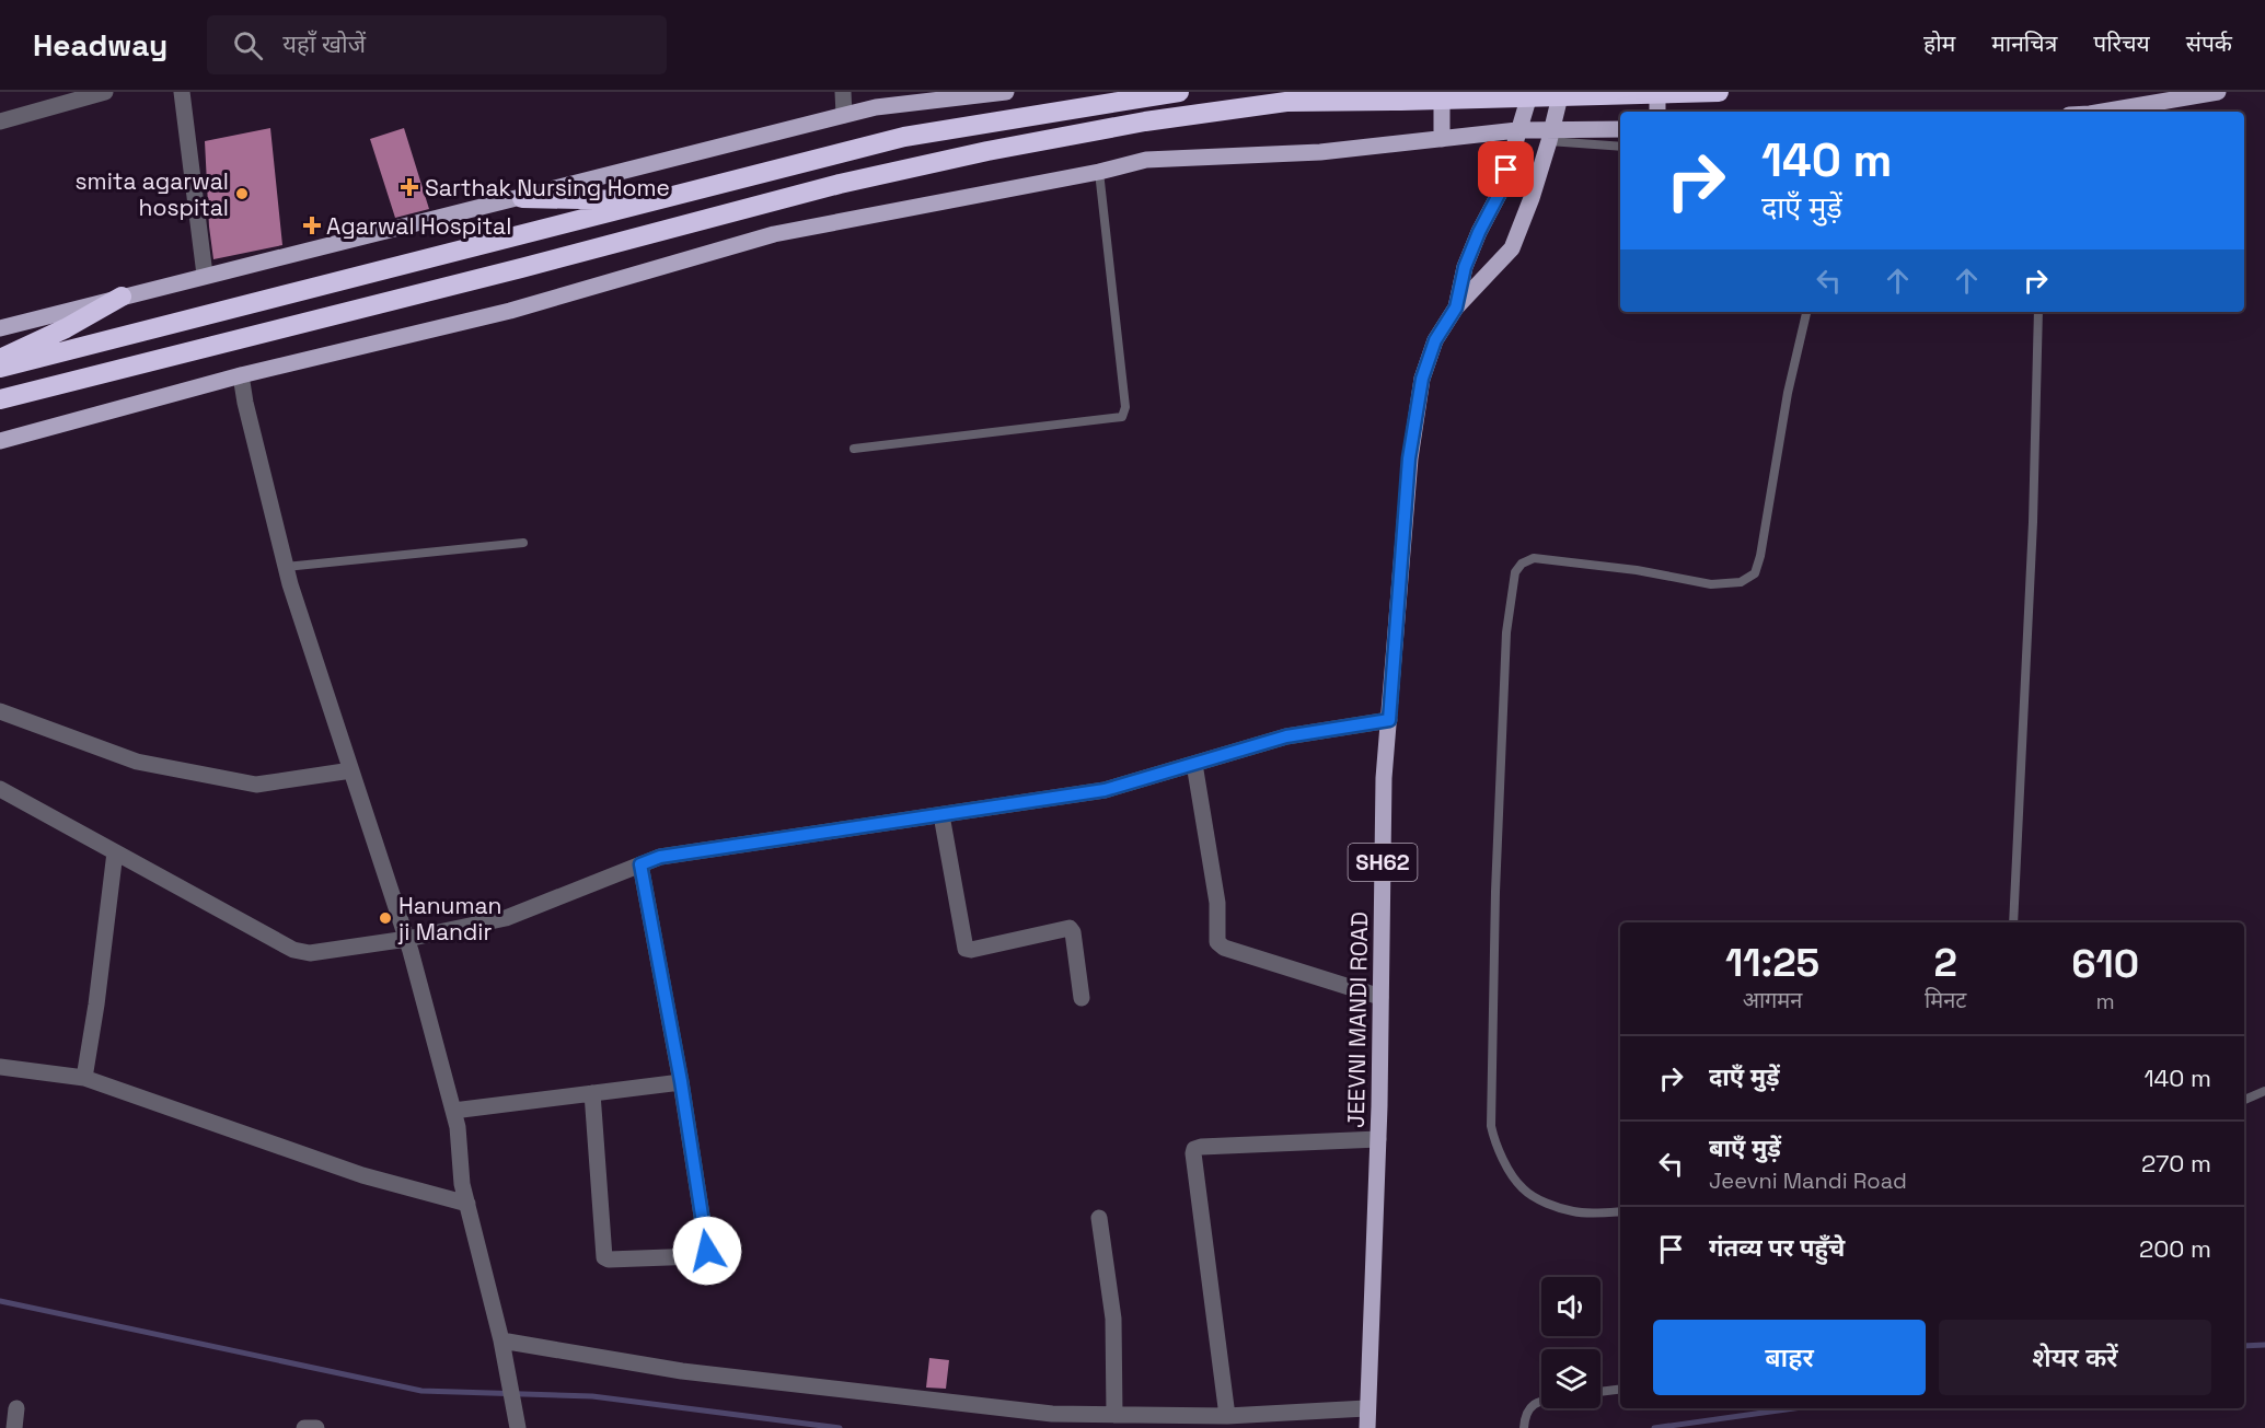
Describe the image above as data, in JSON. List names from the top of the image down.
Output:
{
  "streets": {
    "main road": ["SH62", "JEEVNI MANDI ROAD"]
  },
  "places": {
    "health": ["Sarthak Nursing Home", "Agarwal Hospital"],
    "other": ["smita agarwal hospital", "Hanuman ji Mandir"]
  },
  "page": {
    "header": "Headway",
    "search": "यहाँ खोजें",
    "nav": [
      "होम",
      "मानचित्र",
      "परिचय",
      "संपर्क"
    ],
    "turn": ["140 m", "दाएँ मुड़ें"],
    "eta": [
      "11:25",
      "आगमन",
      "2",
      "मिनट",
      "610",
      "m"
    ],
    "list": [
      {
        "name": "दाएँ मुड़ें",
        "value": "140 m"
      },
      {
        "name": "बाएँ मुड़ें",
        "note": "Jeevni Mandi Road",
        "value": "270 m"
      },
      {
        "name": "गंतव्य पर पहुँचे",
        "value": "200 m"
      }
    ],
    "buttons": ["बाहर", "शेयर करें"]
  }
}
